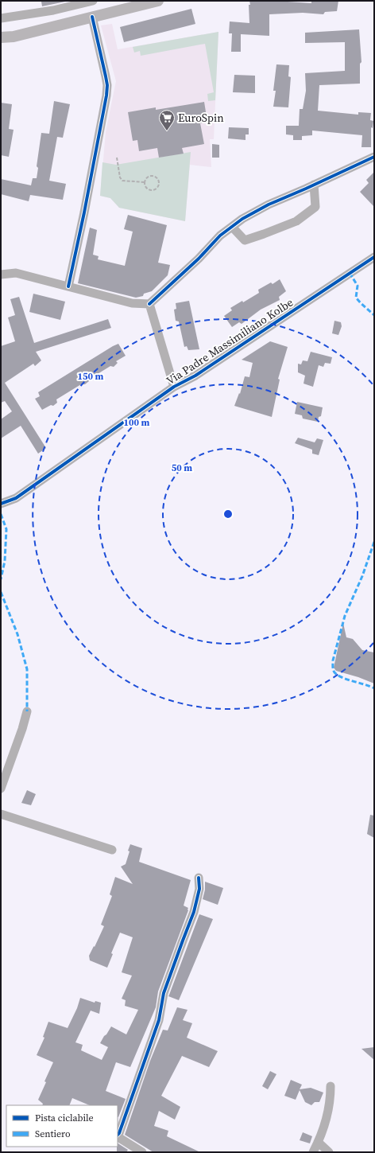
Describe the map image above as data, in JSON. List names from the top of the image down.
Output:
{
  "streets": {
    "street": ["Via Padre Massimiliano Kolbe"]
  },
  "places": {
    "supermarket": ["EuroSpin"]
  },
  "legend": ["Pista ciclabile", "Sentiero"],
  "rings": ["150 m", "100 m", "50 m"]
}
